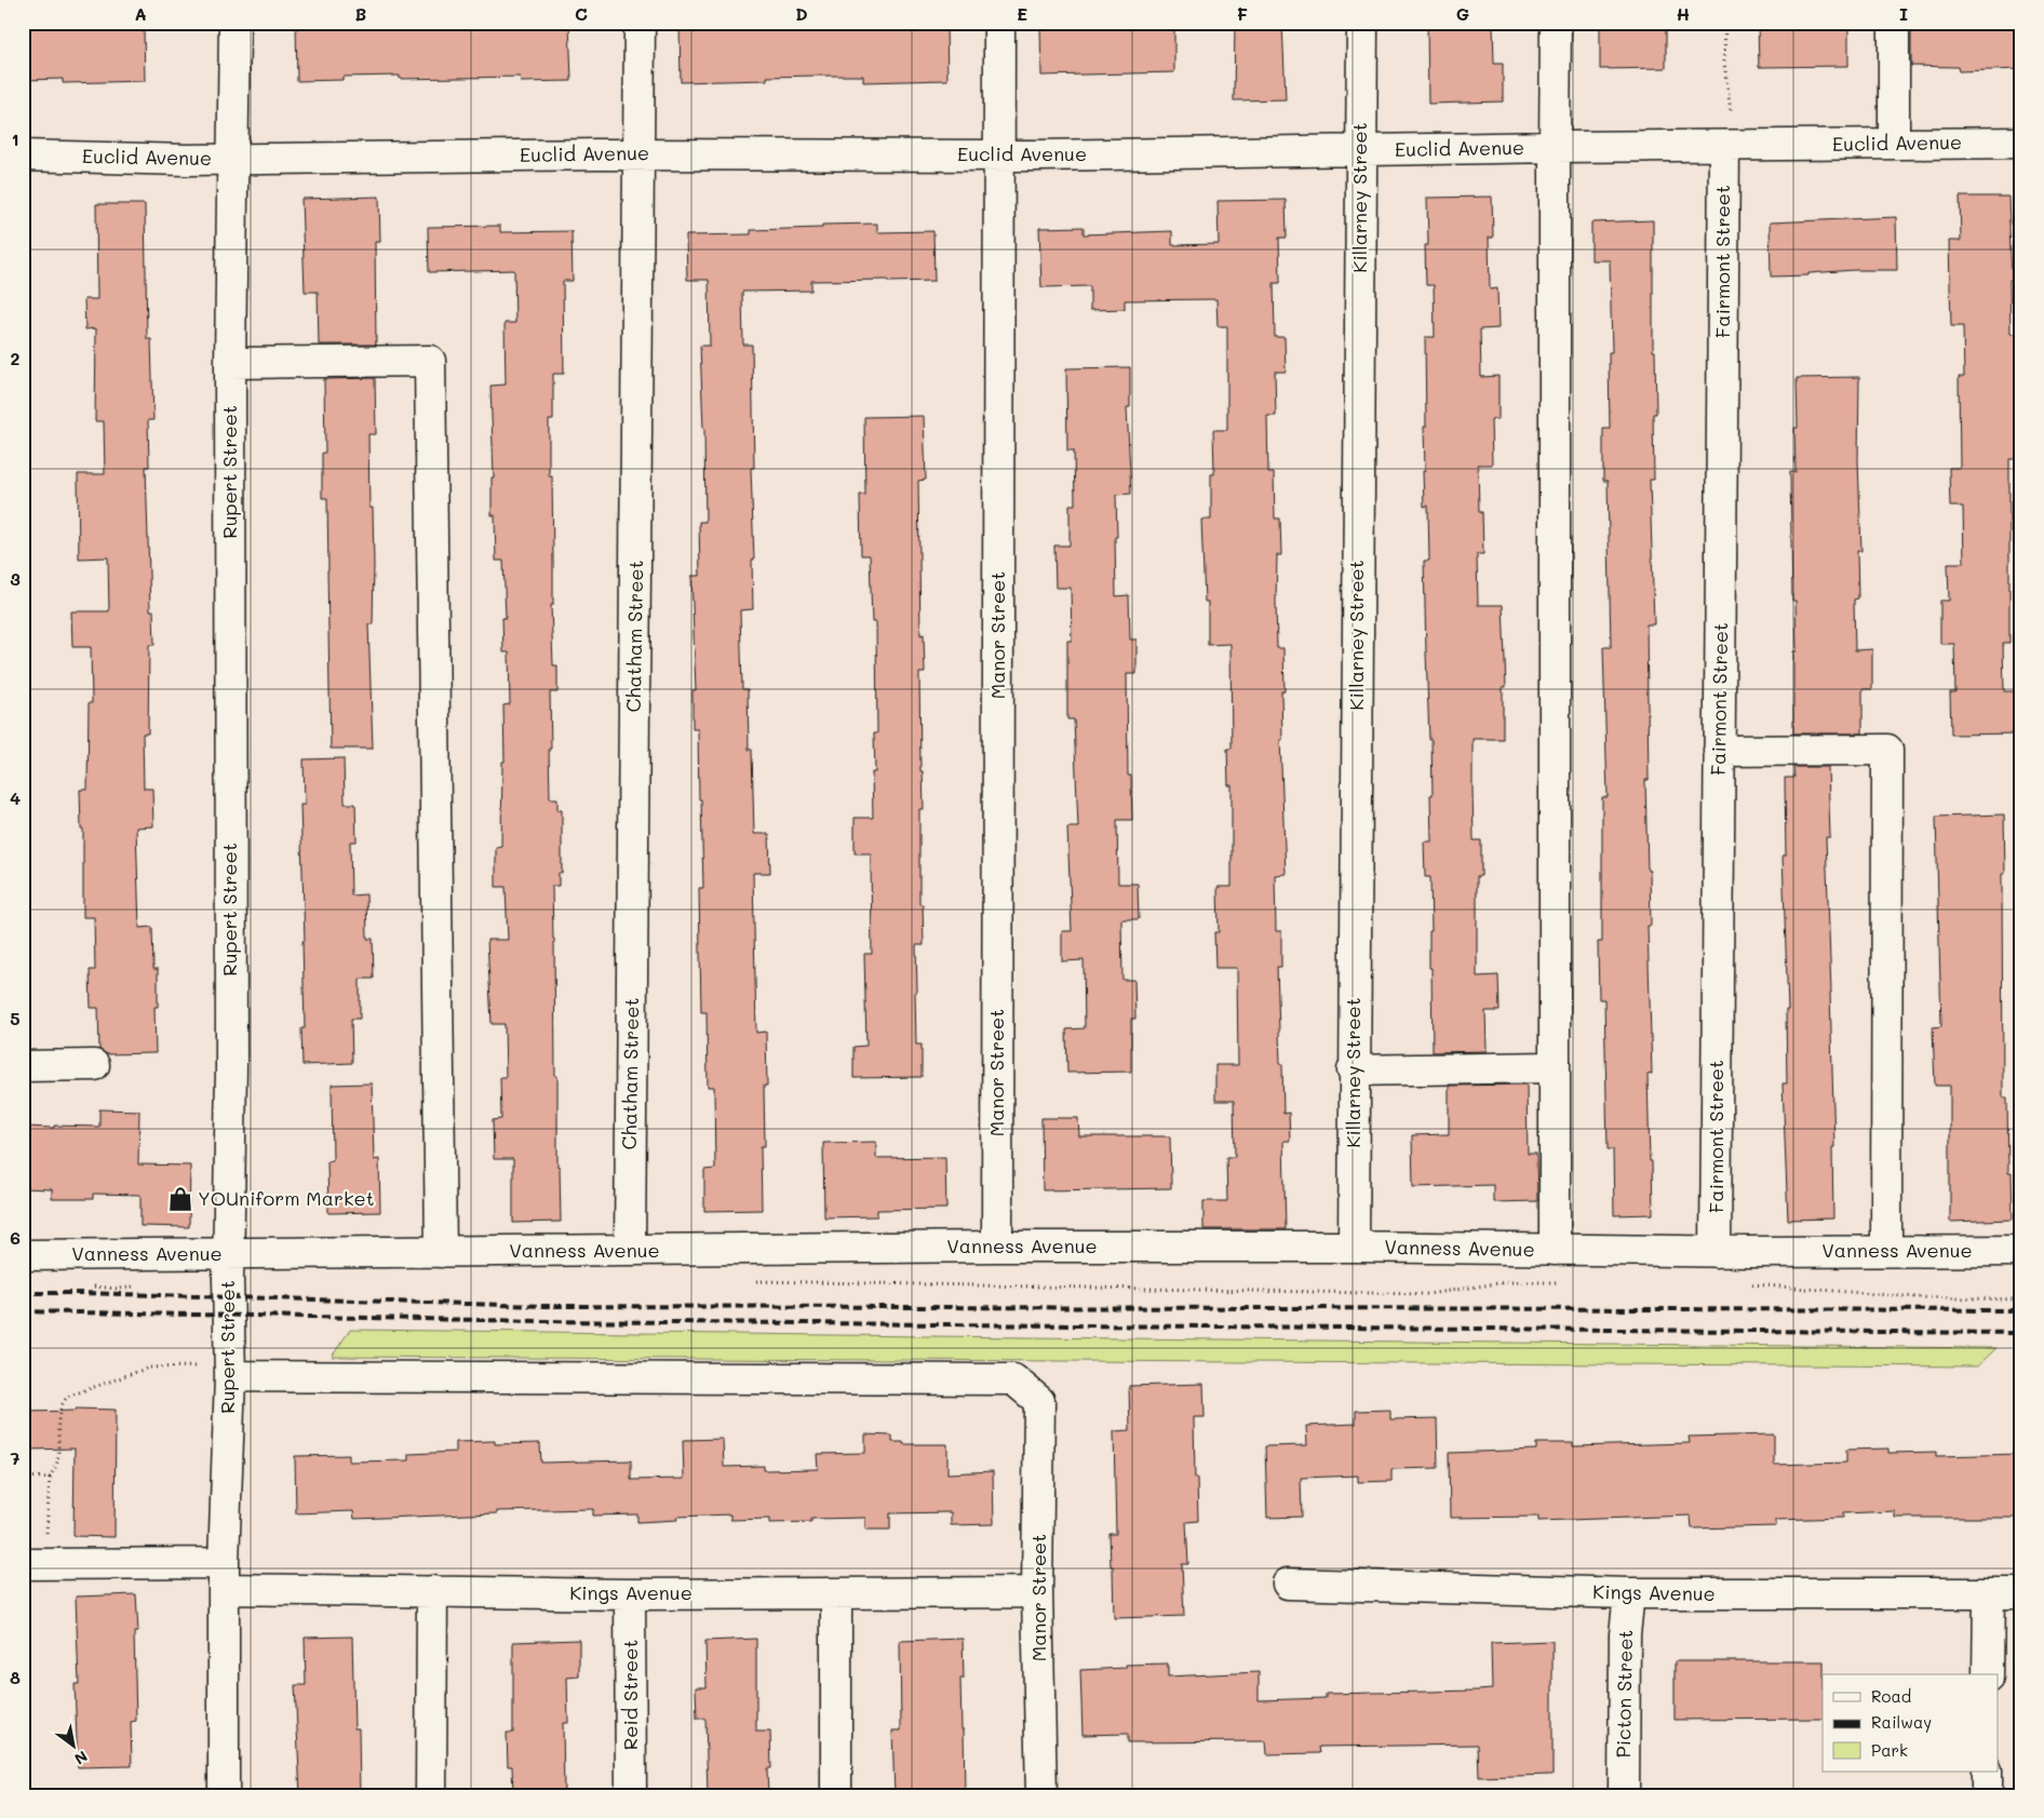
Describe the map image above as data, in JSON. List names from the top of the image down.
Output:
{
  "streets": {
    "street": [
      "Euclid Avenue",
      "Killarney Street",
      "Fairmont Street",
      "Rupert Street",
      "Manor Street",
      "Chatham Street",
      "Vanness Avenue",
      "Kings Avenue",
      "Picton Street",
      "Reid Street"
    ]
  },
  "crossings": [
    ["Euclid Avenue", "Killarney Street"],
    ["Euclid Avenue", "Fairmont Street"],
    ["Euclid Avenue", "Rupert Street"],
    ["Euclid Avenue", "Manor Street"],
    ["Euclid Avenue", "Chatham Street"],
    ["Killarney Street", "Vanness Avenue"],
    ["Fairmont Street", "Vanness Avenue"],
    ["Rupert Street", "Manor Street"],
    ["Rupert Street", "Vanness Avenue"],
    ["Rupert Street", "Kings Avenue"],
    ["Manor Street", "Vanness Avenue"],
    ["Manor Street", "Kings Avenue"],
    ["Chatham Street", "Vanness Avenue"],
    ["Kings Avenue", "Picton Street"],
    ["Kings Avenue", "Reid Street"]
  ],
  "places": {
    "shop": ["YOUniform Market"]
  },
  "legend": ["Road", "Railway", "Park"],
  "north": "bottom right",
  "grid": {
    "columns": [
      "A",
      "B",
      "C",
      "D",
      "E",
      "F",
      "G",
      "H",
      "I"
    ],
    "rows": [
      "1",
      "2",
      "3",
      "4",
      "5",
      "6",
      "7",
      "8"
    ]
  }
}
